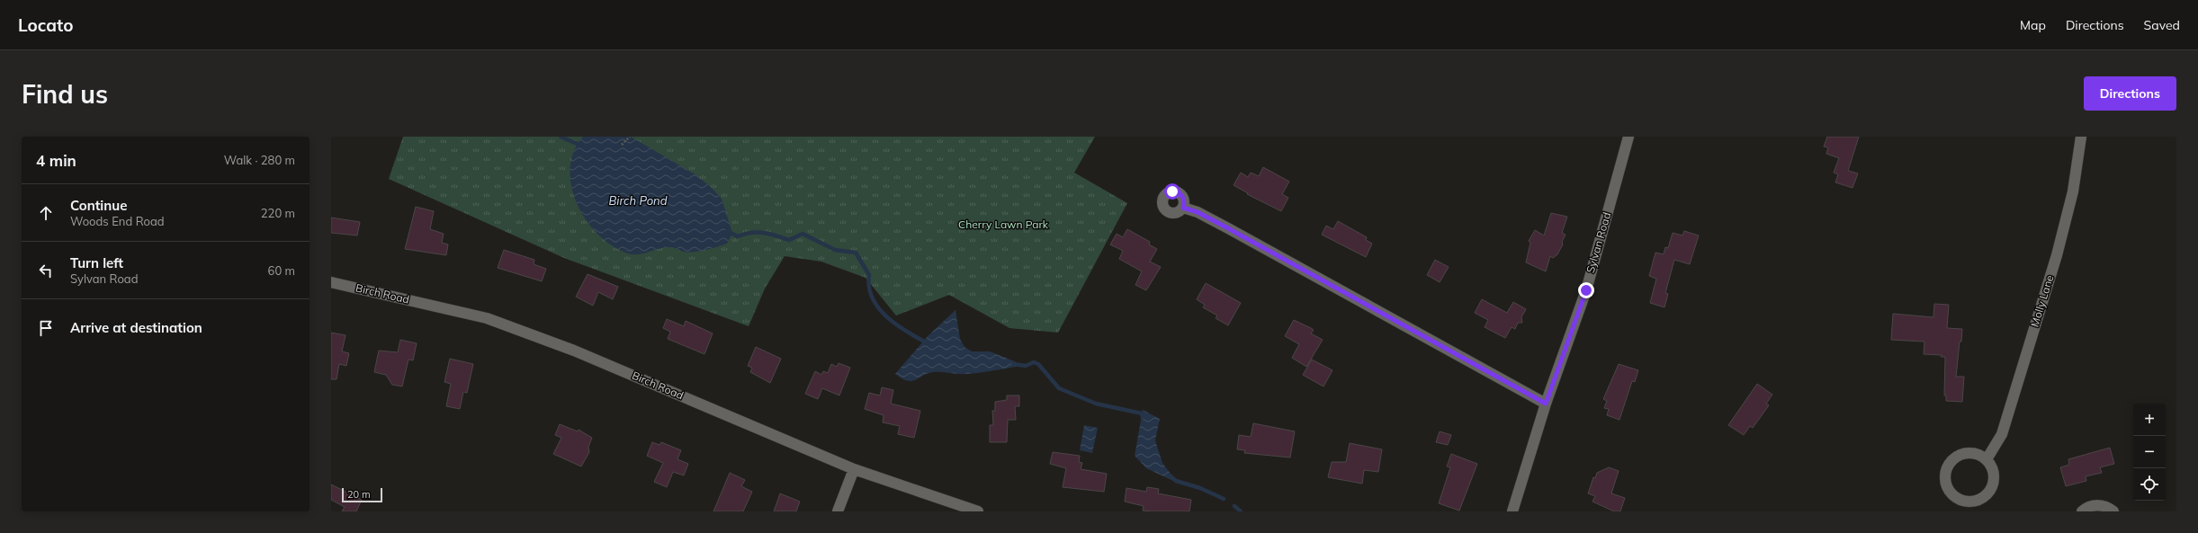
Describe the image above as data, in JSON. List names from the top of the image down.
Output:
{
  "streets": {
    "street": ["Sylvan Road", "Birch Road", "Molly Lane"]
  },
  "water": ["Birch Pond"],
  "parks": ["Cherry Lawn Park"],
  "scale_bar": "20 m",
  "page": {
    "header": "Locato",
    "nav": ["Map", "Directions", "Saved"],
    "buttons": "Directions",
    "title": "Find us",
    "heading": ["4 min", "Walk · 280 m"],
    "list": [
      ["Continue", "Woods End Road", "220 m"],
      ["Turn left", "Sylvan Road", "60 m"],
      "Arrive at destination"
    ],
    "map_buttons": ["+", "−"],
    "scale": "20 m"
  }
}
